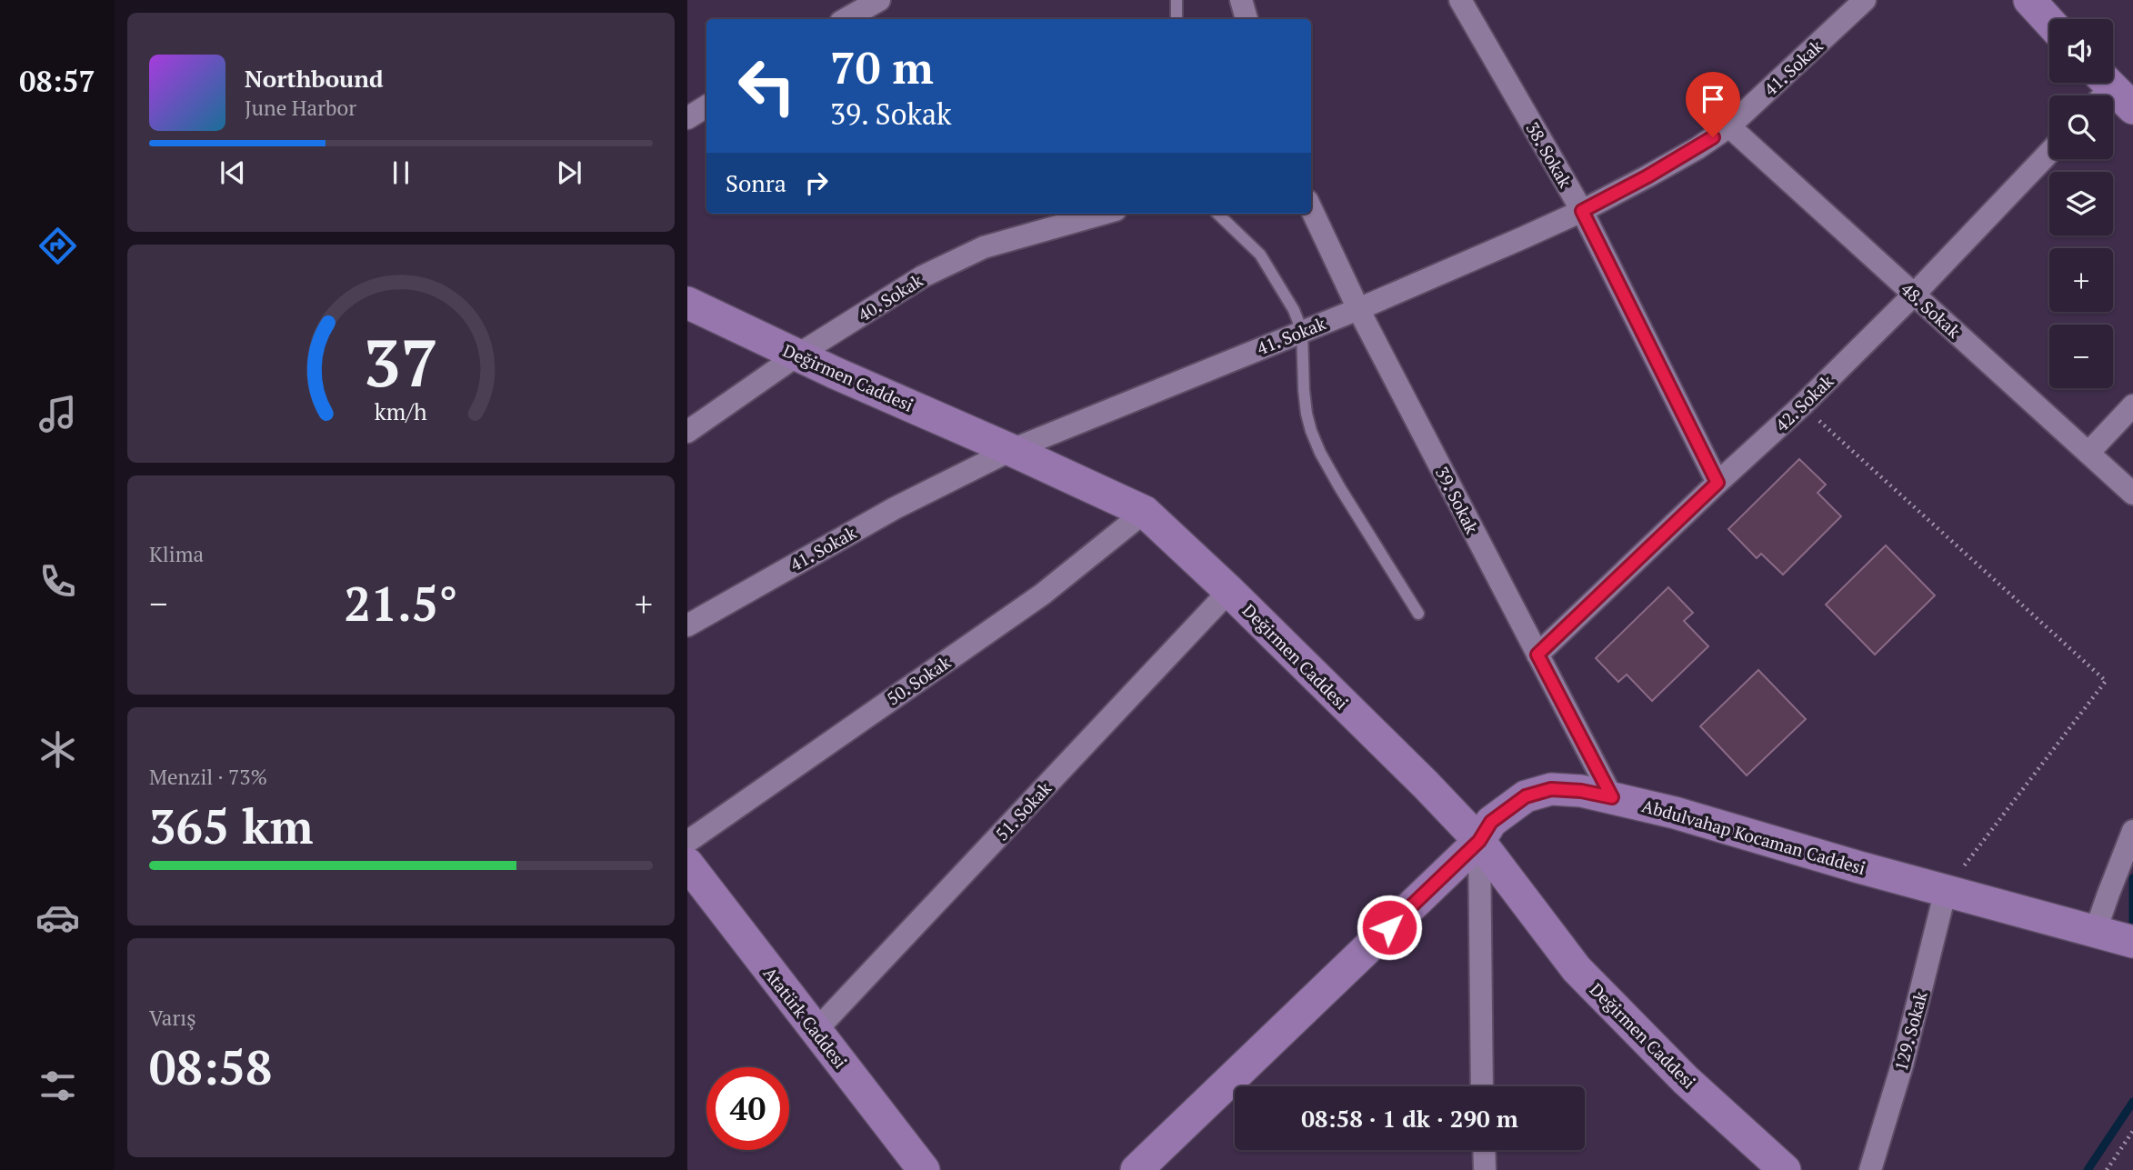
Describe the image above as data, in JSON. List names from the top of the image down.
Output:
{
  "streets": {
    "street": [
      "41. Sokak",
      "38. Sokak",
      "40. Sokak",
      "48. Sokak",
      "Değirmen Caddesi",
      "42. Sokak",
      "39. Sokak",
      "50. Sokak",
      "51. Sokak",
      "Abdulvahap Kocaman Caddesi",
      "Atatürk Caddesi",
      "129. Sokak"
    ]
  },
  "crossings": [
    ["41. Sokak", "38. Sokak"],
    ["41. Sokak", "48. Sokak"],
    ["41. Sokak", "Değirmen Caddesi"],
    ["41. Sokak", "39. Sokak"],
    ["38. Sokak", "42. Sokak"],
    ["40. Sokak", "Değirmen Caddesi"],
    ["48. Sokak", "42. Sokak"],
    ["Değirmen Caddesi", "50. Sokak"],
    ["Değirmen Caddesi", "51. Sokak"],
    ["Değirmen Caddesi", "Abdulvahap Kocaman Caddesi"],
    ["42. Sokak", "39. Sokak"],
    ["39. Sokak", "Abdulvahap Kocaman Caddesi"],
    ["51. Sokak", "Atatürk Caddesi"],
    ["Abdulvahap Kocaman Caddesi", "129. Sokak"]
  ],
  "page": {
    "tabs": "08:57",
    "map_buttons": ["+", "−"],
    "turn": ["70 m", "39. Sokak"],
    "song": ["Northbound", "June Harbor"],
    "then": "Sonra",
    "tile": [
      "Klima",
      ["Menzil · 73%", "365 km"],
      ["Varış", "08:58"]
    ],
    "heat": ["−", "21.5°", "+"],
    "limit": "40",
    "trip": "08:58 · 1 dk · 290 m",
    "gauge": ["37", "km/h"]
  }
}
